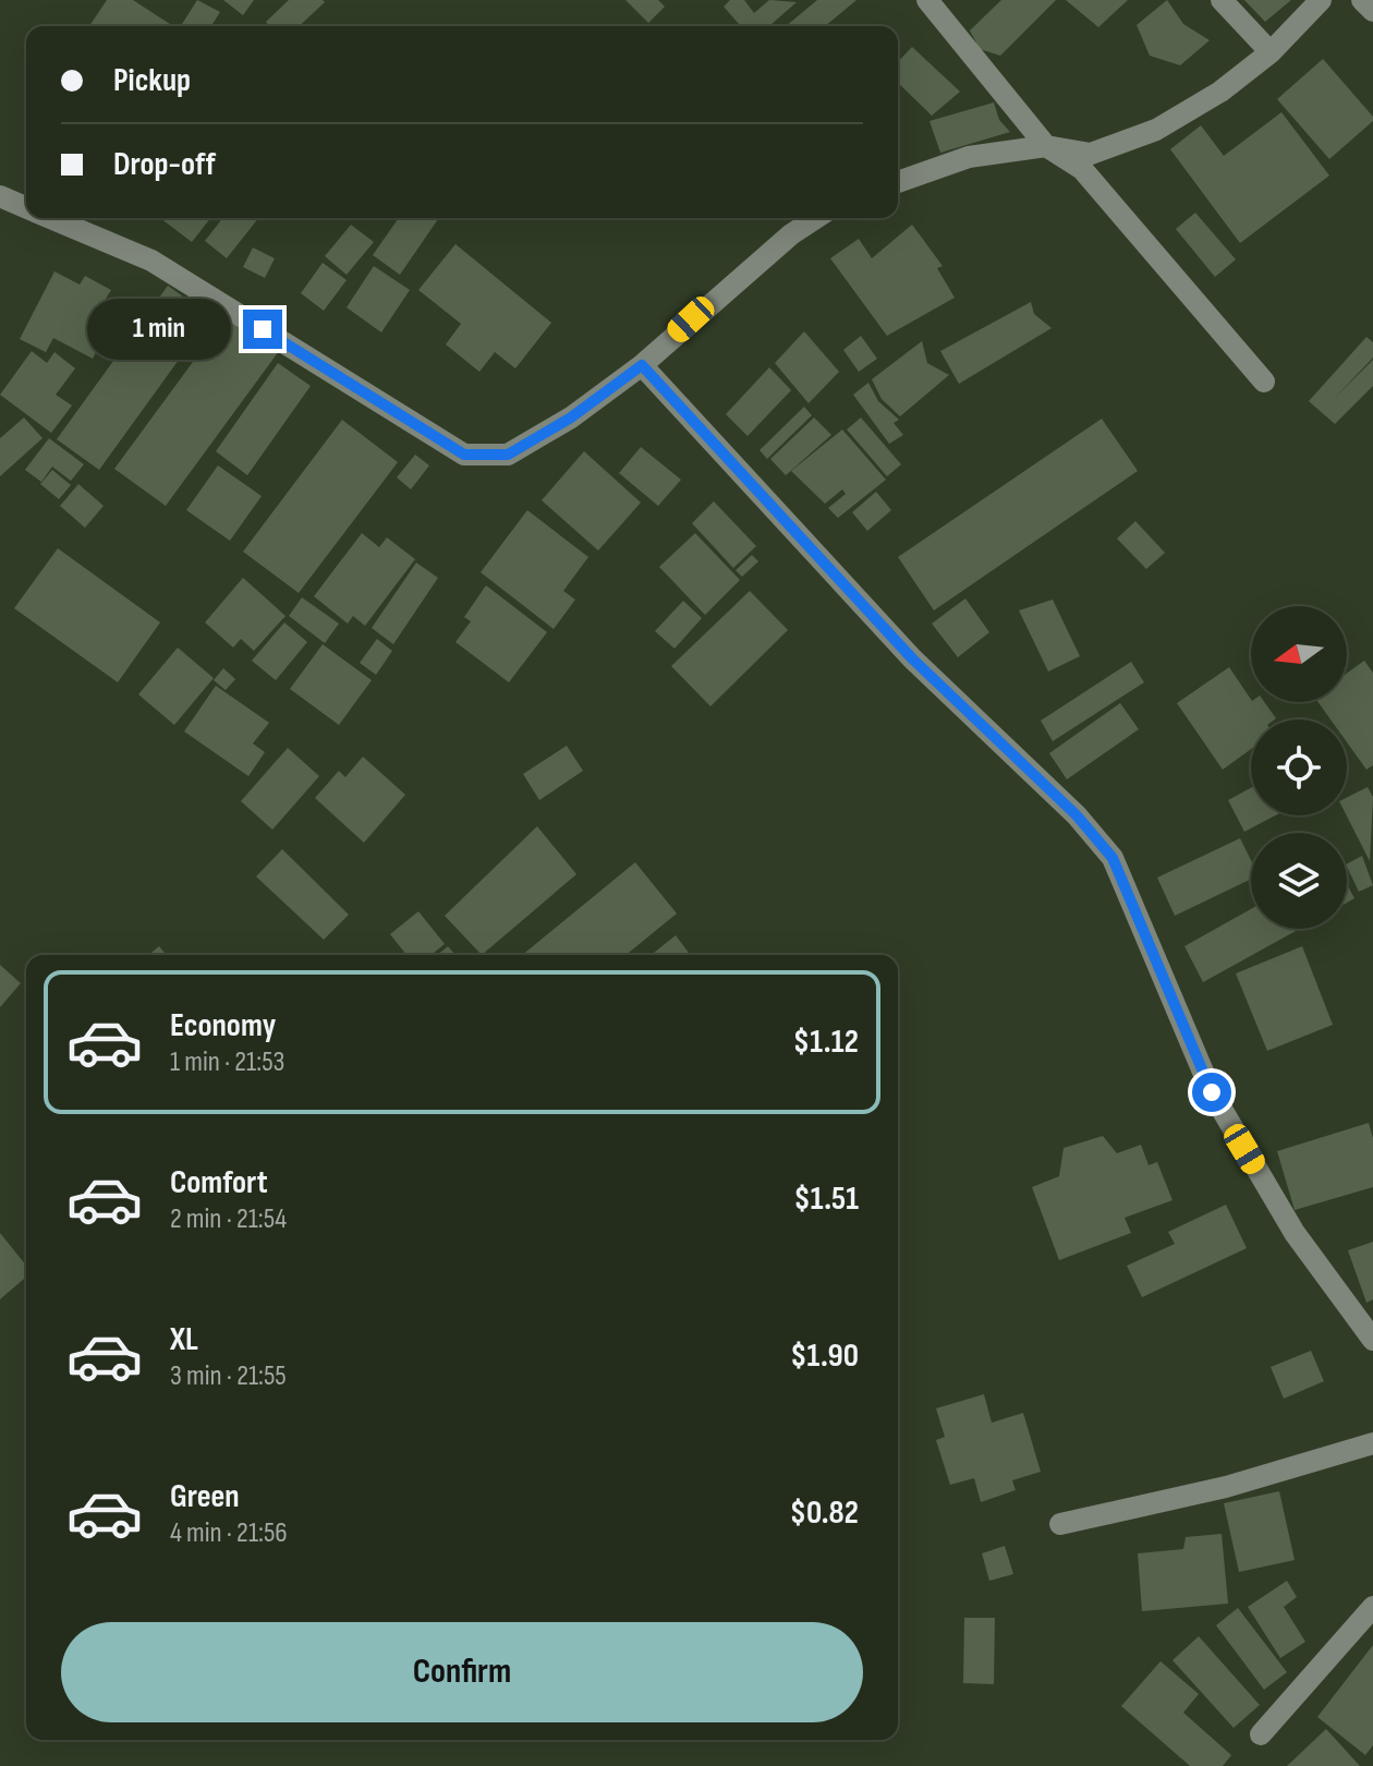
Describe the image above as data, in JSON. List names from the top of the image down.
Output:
{
  "north": "left",
  "page": {
    "banner": ["Pickup", "Drop-off"],
    "bubble": "1 min",
    "list": [
      {
        "name": "Economy",
        "note": "1 min · 21:53",
        "value": "$1.12"
      },
      {
        "name": "Comfort",
        "note": "2 min · 21:54",
        "value": "$1.51"
      },
      {
        "name": "XL",
        "note": "3 min · 21:55",
        "value": "$1.90"
      },
      {
        "name": "Green",
        "note": "4 min · 21:56",
        "value": "$0.82"
      }
    ],
    "buttons": "Confirm"
  }
}
